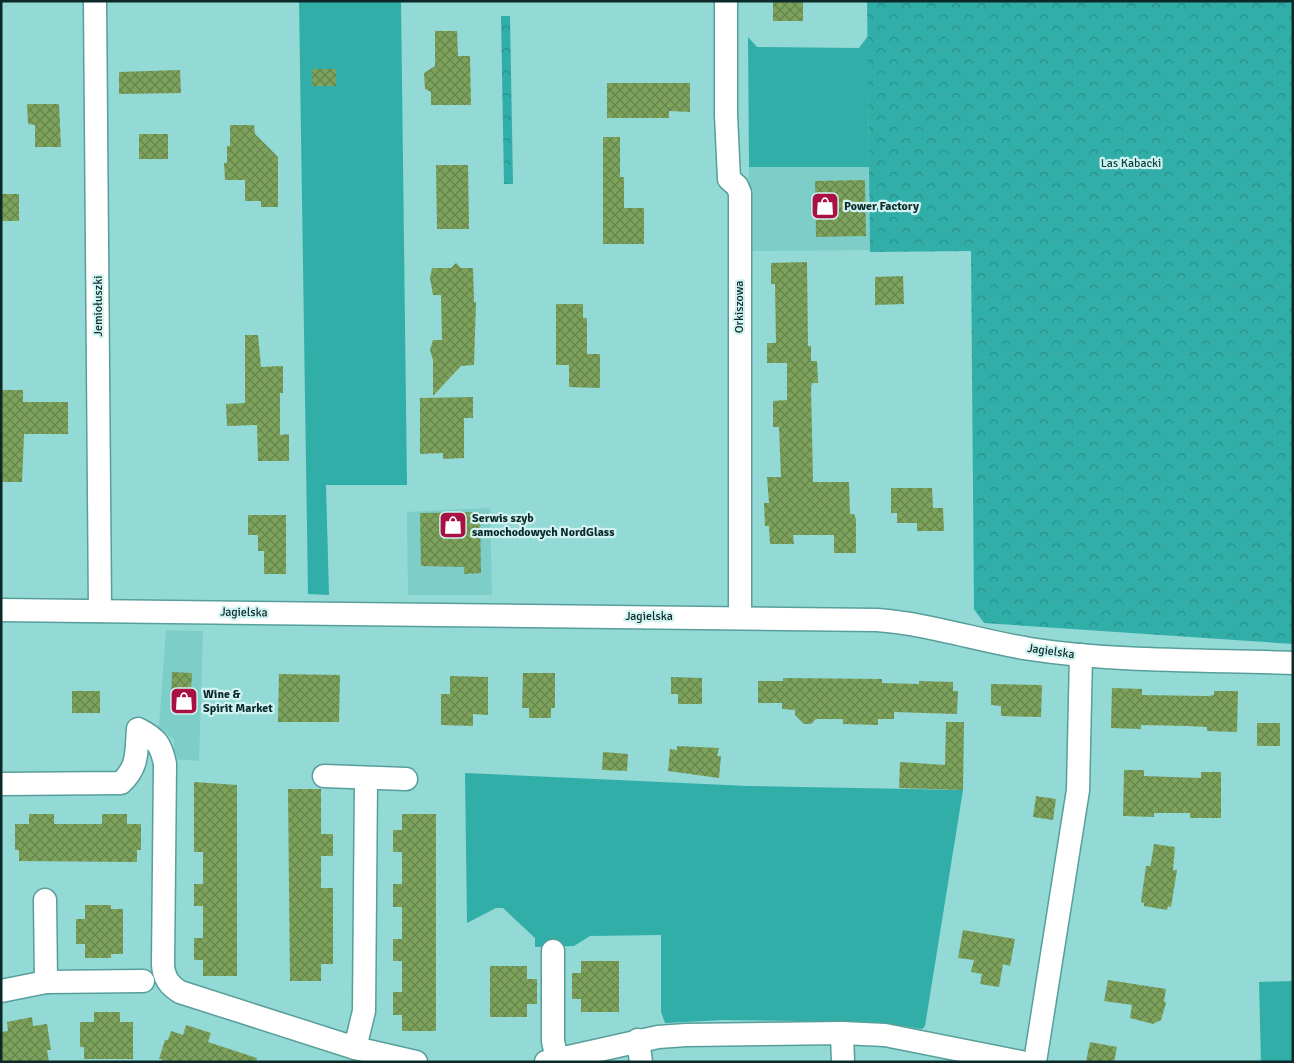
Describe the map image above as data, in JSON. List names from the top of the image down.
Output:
{
  "streets": {
    "street": ["Jemiołuszki", "Orkiszowa", "Jagielska"]
  },
  "crossings": [
    ["Jemiołuszki", "Jagielska"],
    ["Orkiszowa", "Jagielska"]
  ],
  "parks": ["Las Kabacki"],
  "places": {
    "shop": ["Power Factory", "Serwis szyb samochodowych NordGlass", "Wine & Spirit Market"]
  }
}
